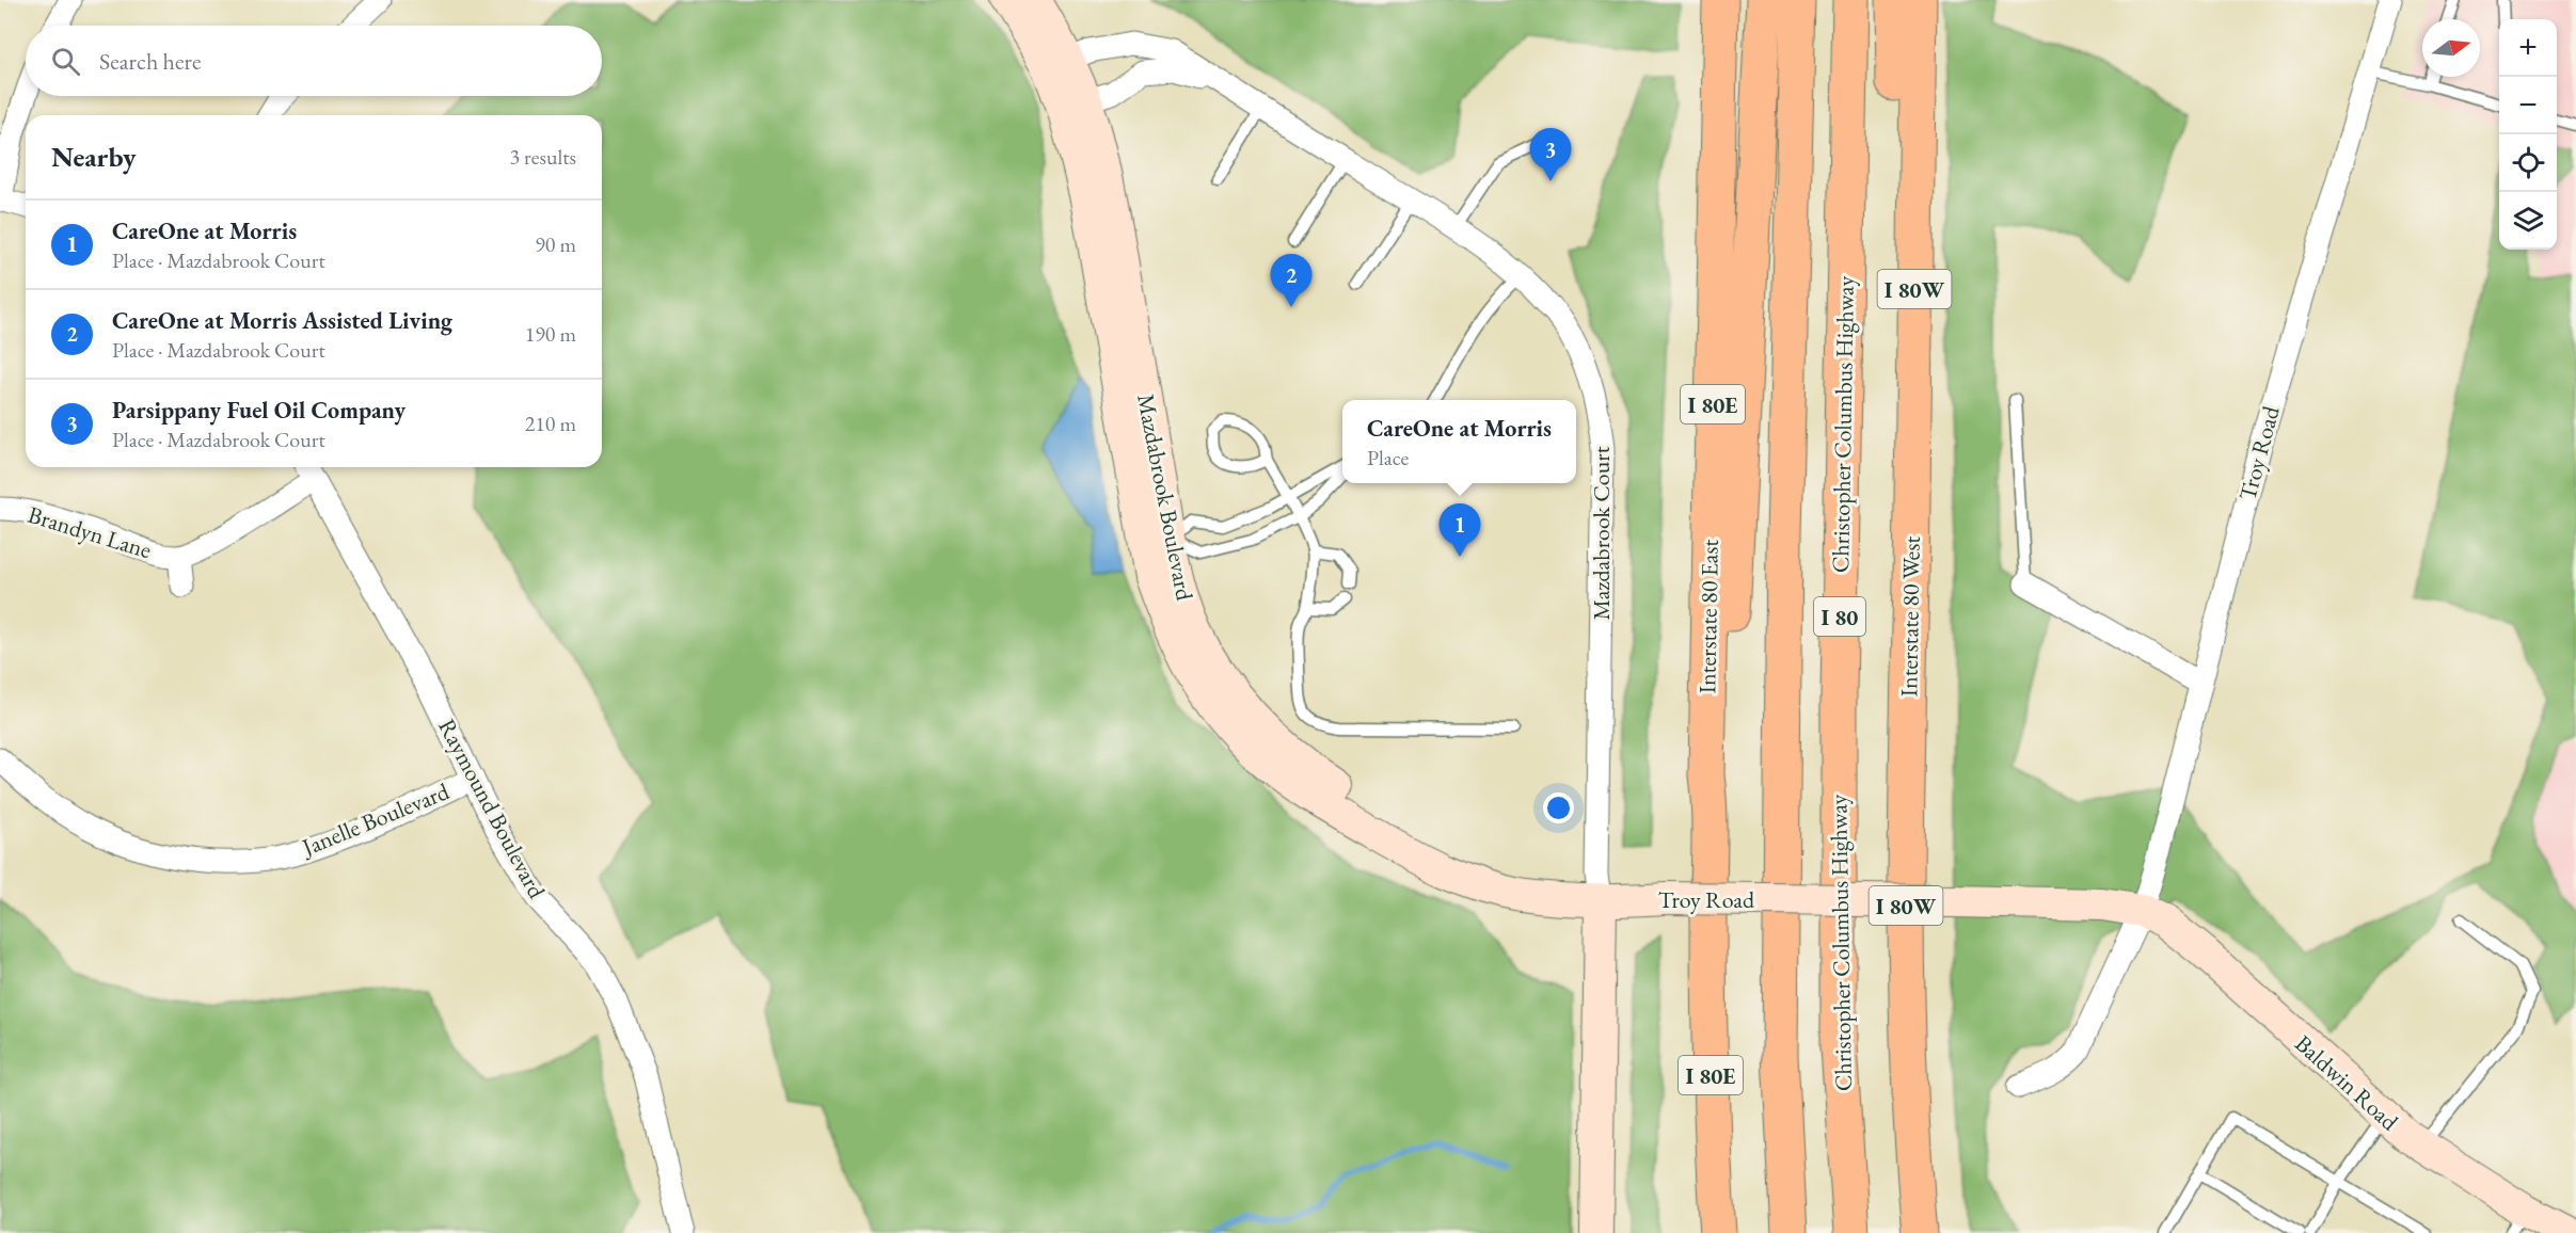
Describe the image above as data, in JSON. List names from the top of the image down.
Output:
{
  "streets": {
    "highway": [
      "I 80W",
      "I 80E",
      "Christopher Columbus Highway",
      "Interstate 80 East",
      "I 80",
      "Interstate 80 West"
    ],
    "street": [
      "Troy Road",
      "Mazdabrook Boulevard",
      "Brandyn Lane",
      "Mazdabrook Court",
      "Raymound Boulevard",
      "Janelle Boulevard",
      "Baldwin Road"
    ]
  },
  "crossings": [
    ["Troy Road", "Mazdabrook Boulevard"],
    ["Troy Road", "Mazdabrook Court"],
    ["Troy Road", "Baldwin Road"],
    ["Mazdabrook Boulevard", "Mazdabrook Court"],
    ["Brandyn Lane", "Raymound Boulevard"],
    ["Raymound Boulevard", "Janelle Boulevard"]
  ],
  "north": "right",
  "page": {
    "map_buttons": ["+", "−"],
    "search": "Search here",
    "heading": ["Nearby", "3 results"],
    "pins": ["3", "2", "1"],
    "list": [
      {
        "mark": "1",
        "name": "CareOne at Morris",
        "note": "Place · Mazdabrook Court",
        "value": "90 m"
      },
      {
        "mark": "2",
        "name": "CareOne at Morris Assisted Living",
        "note": "Place · Mazdabrook Court",
        "value": "190 m"
      },
      {
        "mark": "3",
        "name": "Parsippany Fuel Oil Company",
        "note": "Place · Mazdabrook Court",
        "value": "210 m"
      }
    ],
    "popup": ["CareOne at Morris", "Place"]
  }
}
